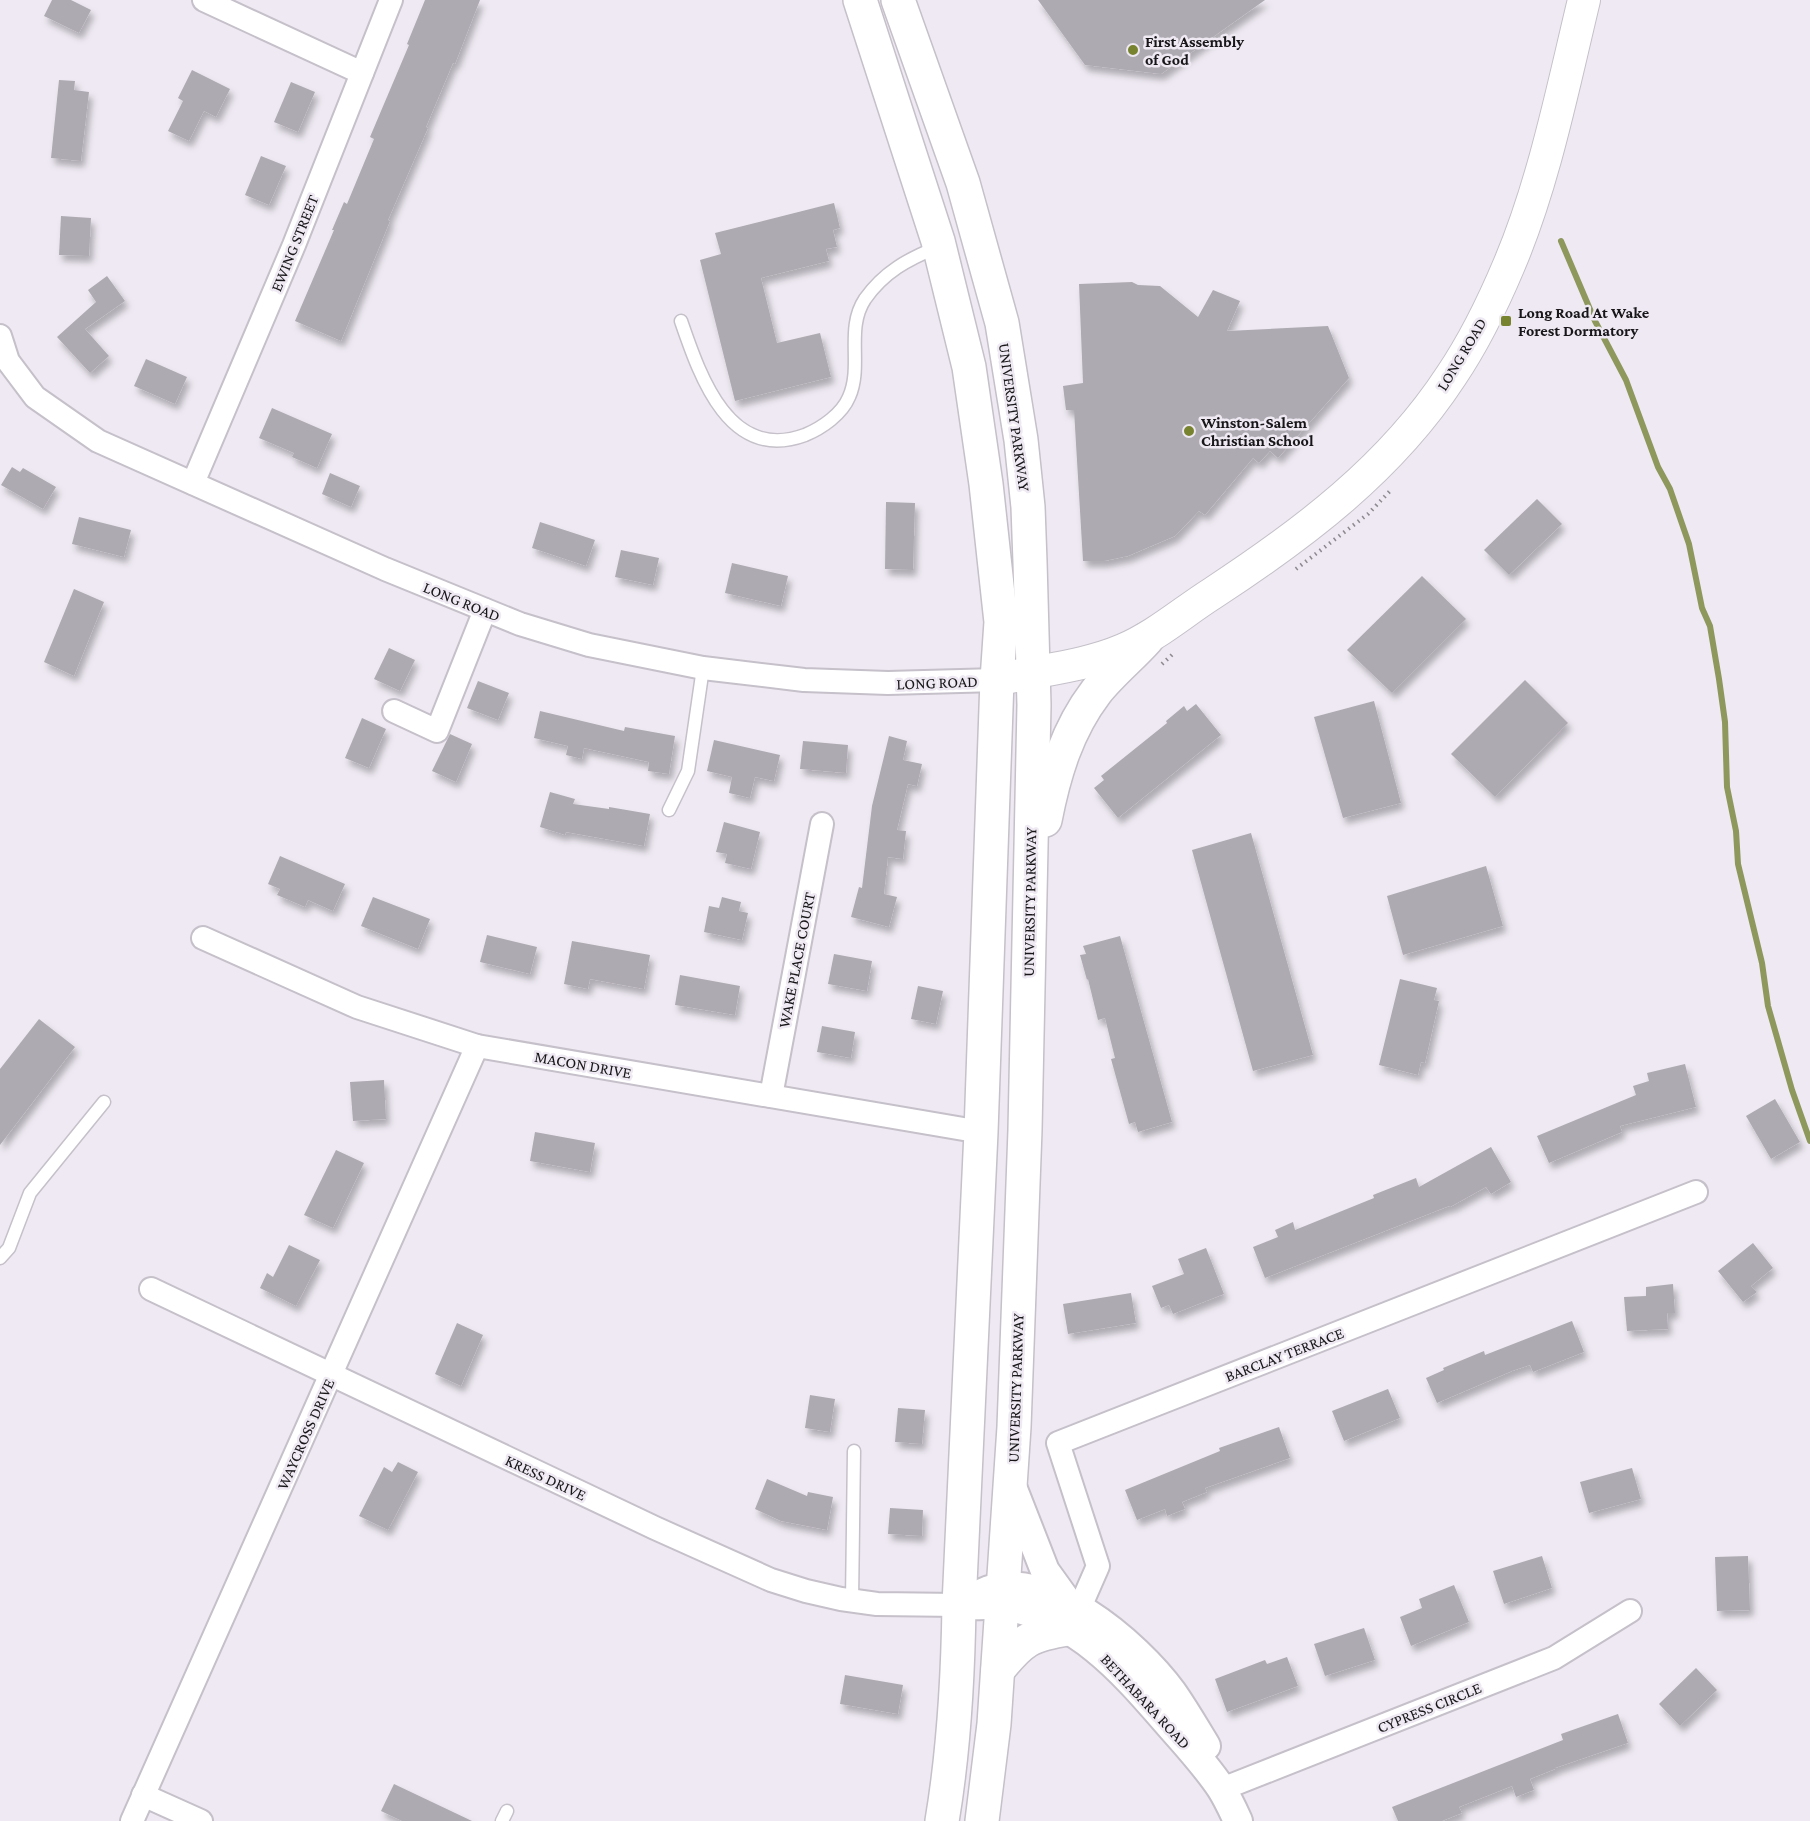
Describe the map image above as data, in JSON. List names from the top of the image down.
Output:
{
  "streets": {
    "main road": ["LONG ROAD", "UNIVERSITY PARKWAY"],
    "street": [
      "EWING STREET",
      "WAKE PLACE COURT",
      "MACON DRIVE",
      "BARCLAY TERRACE",
      "WAYCROSS DRIVE",
      "KRESS DRIVE",
      "BETHABARA ROAD",
      "CYPRESS CIRCLE"
    ]
  },
  "crossings": [
    ["EWING STREET", "LONG ROAD"],
    ["LONG ROAD", "UNIVERSITY PARKWAY"],
    ["UNIVERSITY PARKWAY", "BETHABARA ROAD"],
    ["WAKE PLACE COURT", "MACON DRIVE"],
    ["MACON DRIVE", "WAYCROSS DRIVE"],
    ["BARCLAY TERRACE", "BETHABARA ROAD"],
    ["WAYCROSS DRIVE", "KRESS DRIVE"],
    ["KRESS DRIVE", "BETHABARA ROAD"],
    ["BETHABARA ROAD", "CYPRESS CIRCLE"]
  ],
  "places": {
    "other": ["First Assembly of God", "Winston-Salem Christian School"],
    "transit": ["Long Road At Wake Forest Dormatory"]
  }
}
